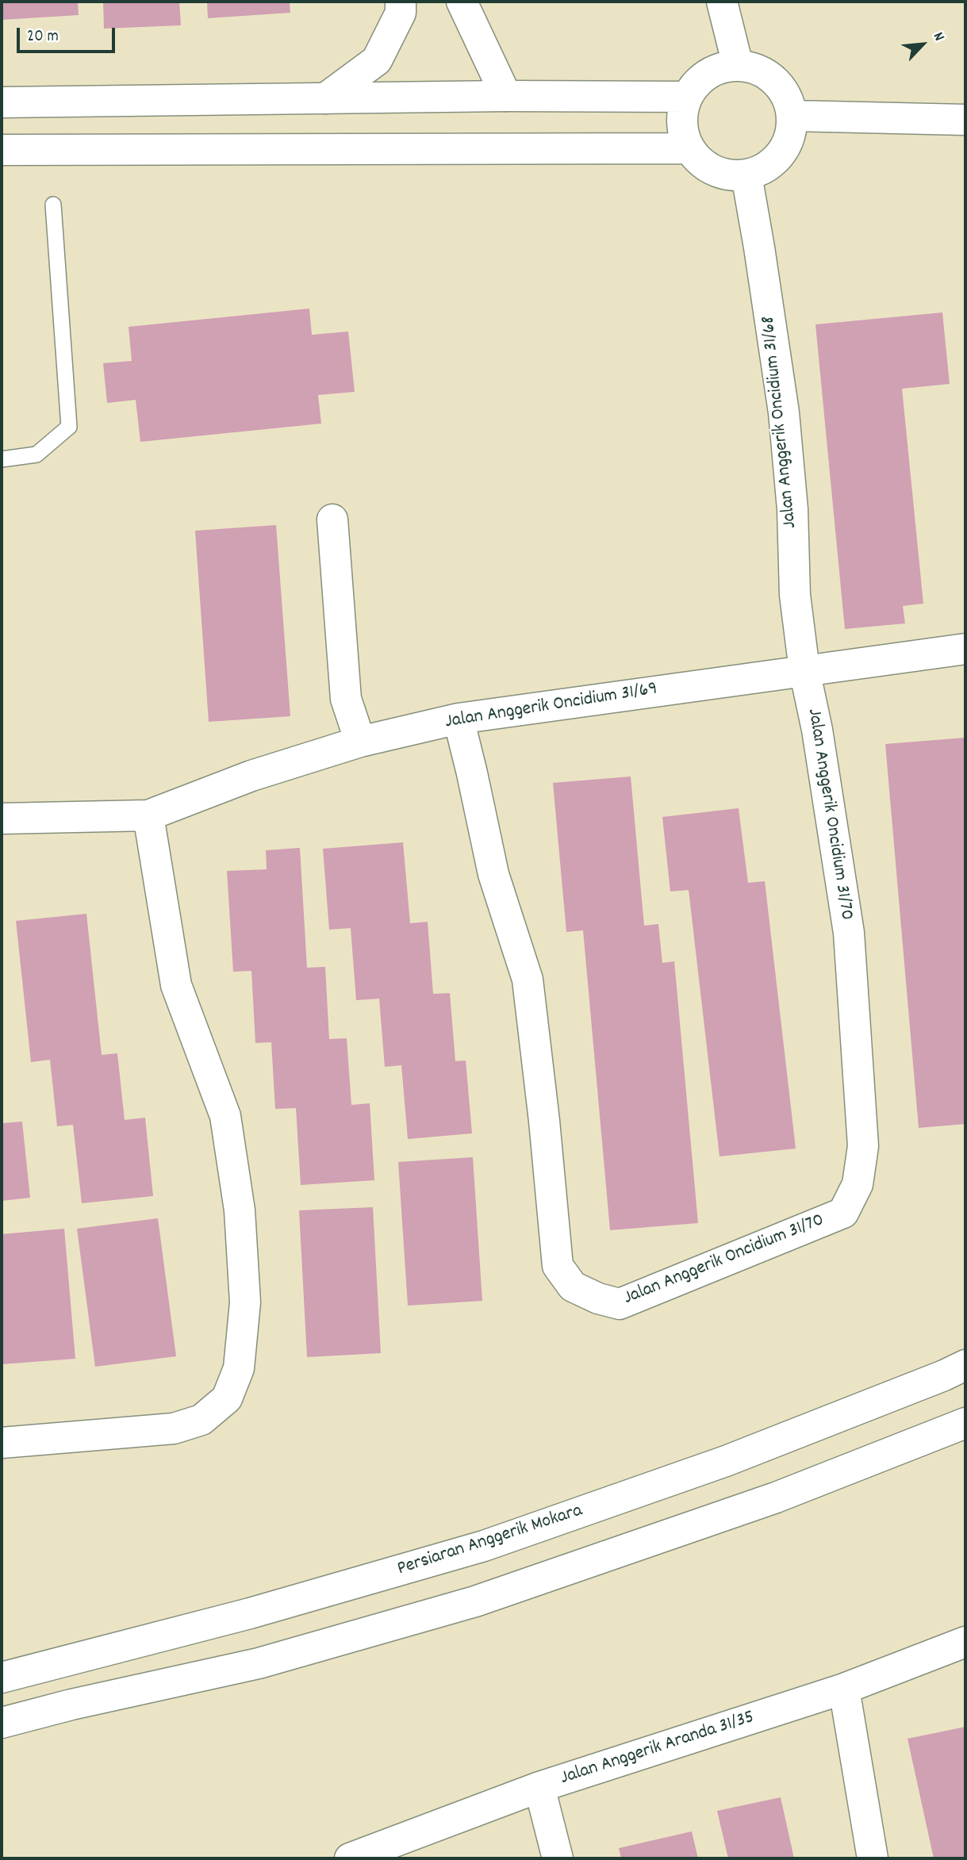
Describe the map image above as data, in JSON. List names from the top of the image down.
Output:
{
  "streets": {
    "street": [
      "Jalan Anggerik Oncidium 31/68",
      "Jalan Anggerik Oncidium 31/69",
      "Jalan Anggerik Oncidium 31/70",
      "Persiaran Anggerik Mokara",
      "Jalan Anggerik Aranda 31/35"
    ]
  },
  "crossings": [
    ["Jalan Anggerik Oncidium 31/68", "Jalan Anggerik Oncidium 31/69"],
    ["Jalan Anggerik Oncidium 31/68", "Jalan Anggerik Oncidium 31/70"],
    ["Jalan Anggerik Oncidium 31/69", "Jalan Anggerik Oncidium 31/70"]
  ],
  "scale_bar": "20 m",
  "north": "top right"
}
